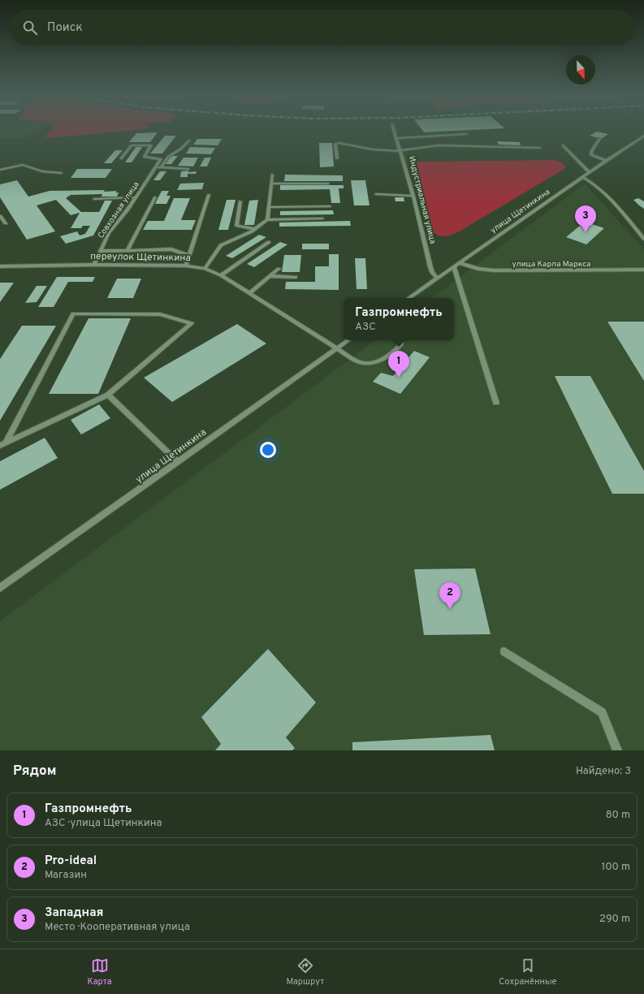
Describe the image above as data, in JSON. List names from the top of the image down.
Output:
{
  "streets": {
    "street": [
      "Индустриальная улица",
      "Совхозная улица",
      "улица Щетинкина",
      "переулок Щетинкина",
      "улица Карла Маркса"
    ]
  },
  "crossings": [
    ["Индустриальная улица", "улица Щетинкина"],
    ["Совхозная улица", "переулок Щетинкина"],
    ["улица Щетинкина", "переулок Щетинкина"],
    ["улица Щетинкина", "улица Карла Маркса"]
  ],
  "north": "bottom",
  "page": {
    "search": "Поиск",
    "pins": ["3", "1", "2"],
    "popup": ["Газпромнефть", "АЗС"],
    "heading": ["Рядом", "Найдено: 3"],
    "list": [
      {
        "mark": "1",
        "name": "Газпромнефть",
        "note": "АЗС · улица Щетинкина",
        "value": "80 m"
      },
      {
        "mark": "2",
        "name": "Pro-ideal",
        "note": "Магазин",
        "value": "100 m"
      },
      {
        "mark": "3",
        "name": "Западная",
        "note": "Место · Кооперативная улица",
        "value": "290 m"
      }
    ],
    "nav": ["Карта", "Маршрут", "Сохранённые"]
  }
}
